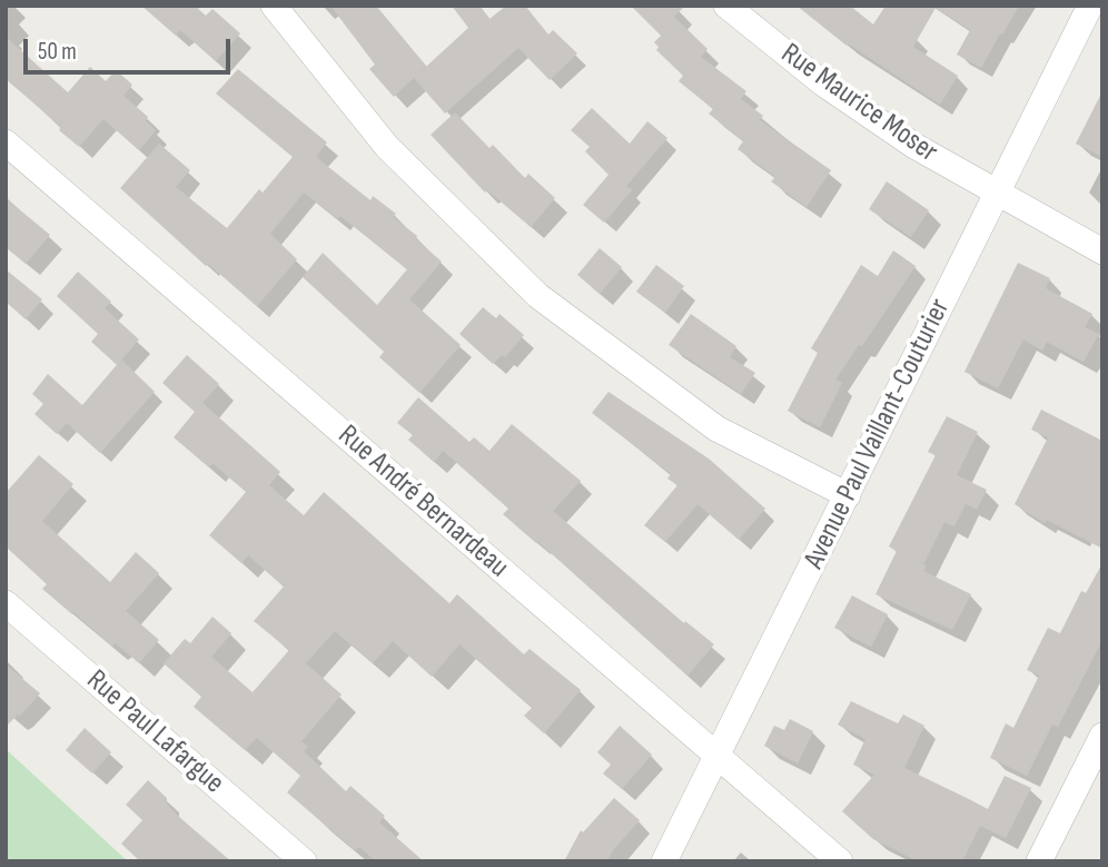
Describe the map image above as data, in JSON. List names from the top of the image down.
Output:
{
  "streets": {
    "street": [
      "Rue Maurice Moser",
      "Avenue Paul Vaillant-Couturier",
      "Rue André Bernardeau",
      "Rue Paul Lafargue"
    ]
  },
  "crossings": [
    ["Rue Maurice Moser", "Avenue Paul Vaillant-Couturier"],
    ["Avenue Paul Vaillant-Couturier", "Rue André Bernardeau"]
  ],
  "scale_bar": "50 m"
}
